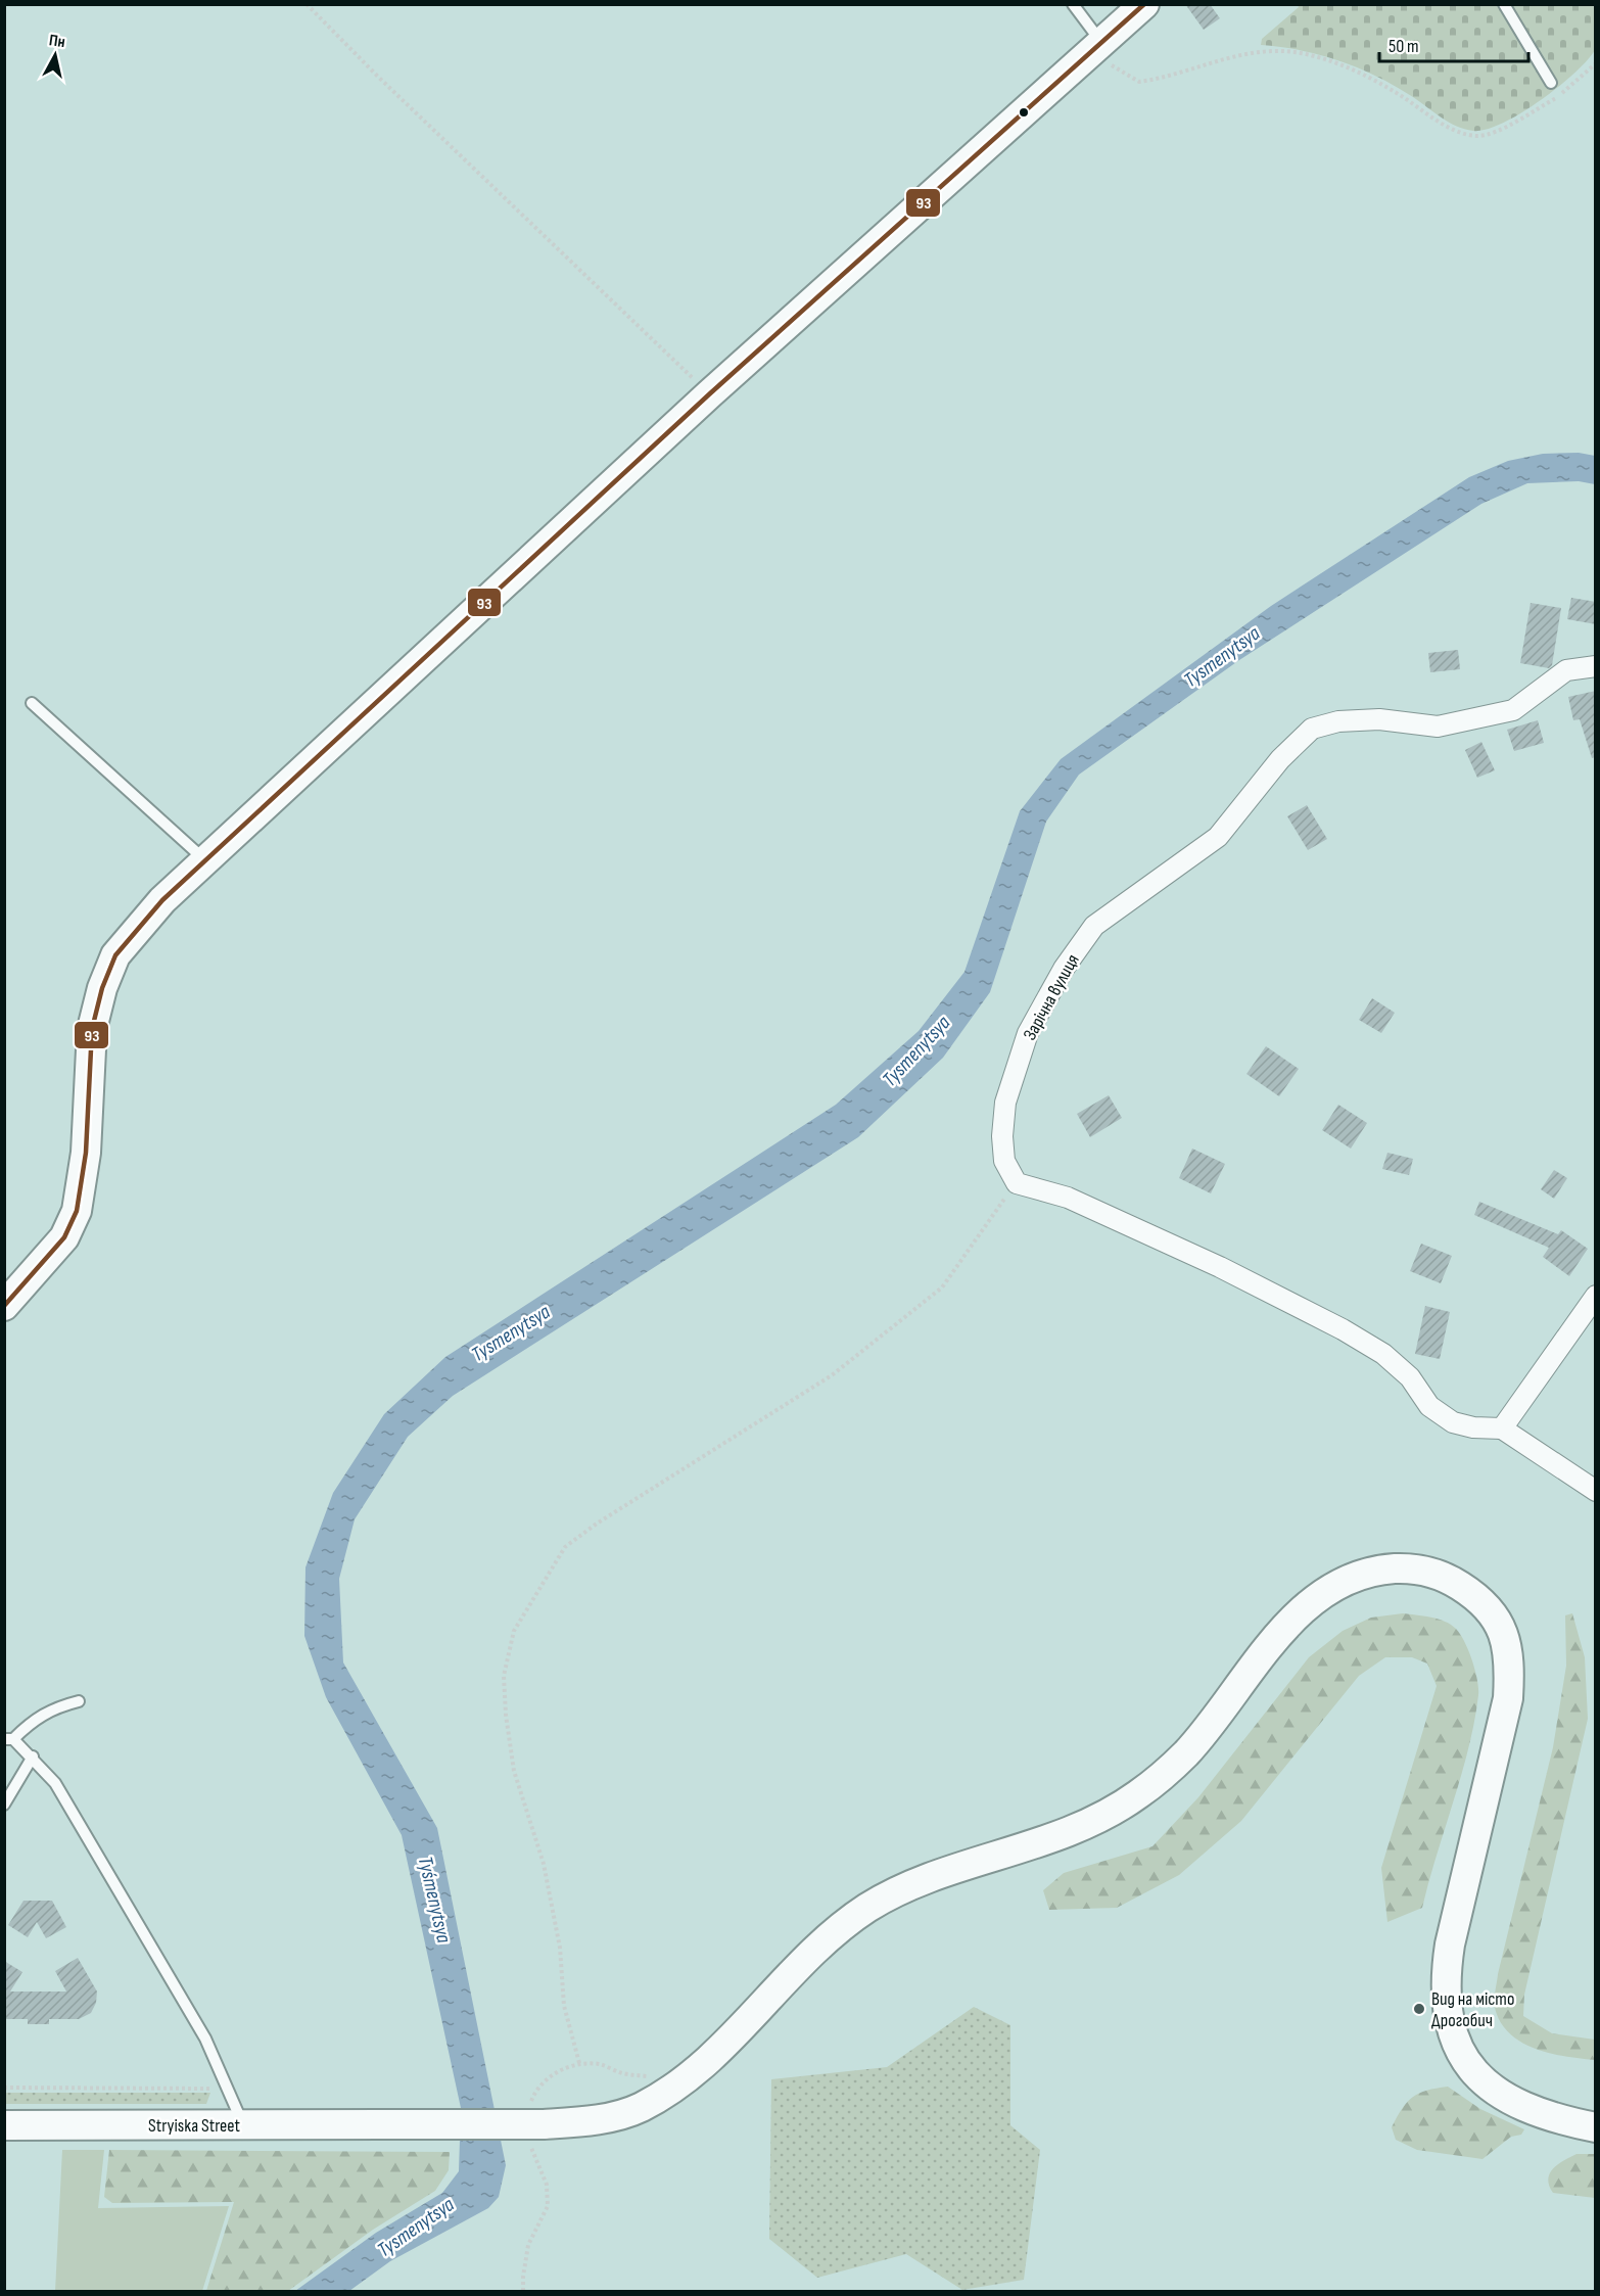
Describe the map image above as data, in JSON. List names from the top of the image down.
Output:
{
  "streets": {
    "main road": ["Stryiska Street"],
    "street": ["Зарічна вулиця"]
  },
  "water": ["Tysmenytsya", "Tyśmenytsya"],
  "places": ["Вид на місто Дрогобич"],
  "lines": ["transit line 93"],
  "scale_bar": "50 m",
  "north": "top"
}
